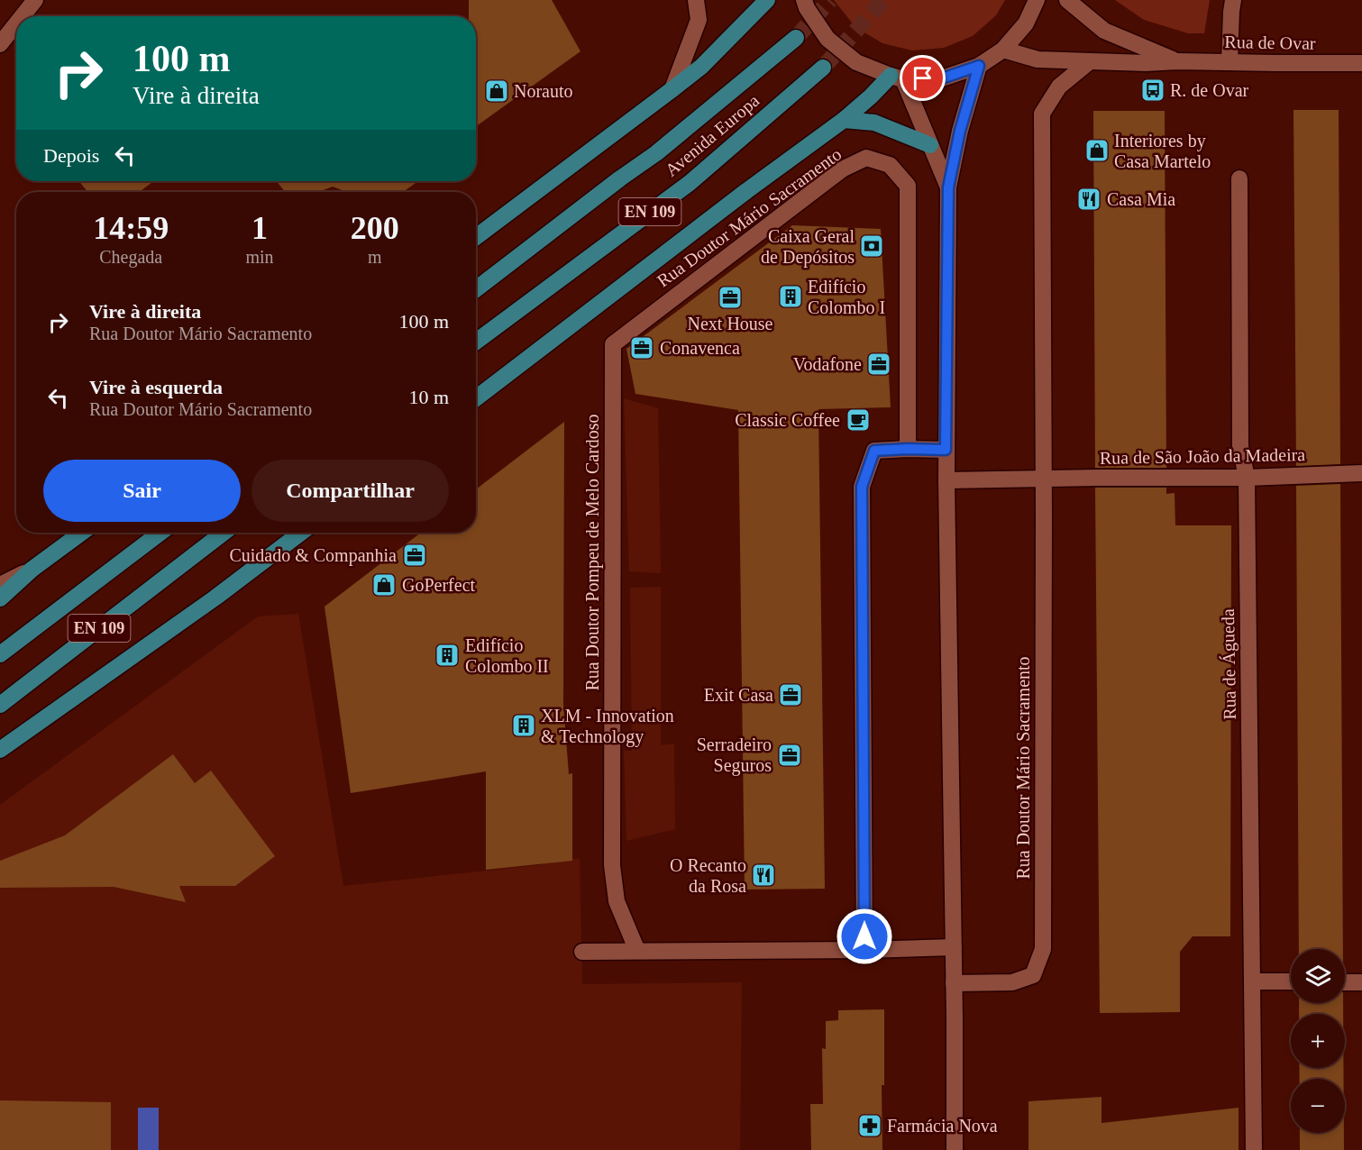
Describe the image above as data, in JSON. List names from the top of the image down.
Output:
{
  "streets": {
    "main road": ["Avenida Europa", "EN 109"],
    "street": [
      "Rua de Ovar",
      "Rua Doutor Mário Sacramento",
      "Rua de São João da Madeira",
      "Rua Doutor Pompeu de Melo Cardoso",
      "Rua de Águeda"
    ]
  },
  "crossings": [
    ["Rua de Ovar", "Rua Doutor Mário Sacramento"],
    ["Rua Doutor Mário Sacramento", "Rua de São João da Madeira"],
    ["Rua Doutor Mário Sacramento", "Rua Doutor Pompeu de Melo Cardoso"],
    ["Rua de São João da Madeira", "Rua de Águeda"]
  ],
  "places": {
    "bus stop": ["R. de Ovar"],
    "shop": ["Norauto", "Interiores by Casa Martelo", "GoPerfect"],
    "restaurant": ["Casa Mia", "O Recanto da Rosa"],
    "bank": ["Caixa Geral de Depósitos"],
    "building": ["Edifício Colombo I", "Edifício Colombo II", "XLM - Innovation & Technology"],
    "office": [
      "Next House",
      "Conavenca",
      "Vodafone",
      "Cuidado & Companhia",
      "Exit Casa",
      "Serradeiro Seguros"
    ],
    "cafe": ["Classic Coffee"],
    "pharmacy": ["Farmácia Nova"]
  },
  "page": {
    "turn": ["100 m", "Vire à direita"],
    "then": "Depois",
    "eta": [
      "14:59",
      "Chegada",
      "1",
      "min",
      "200",
      "m"
    ],
    "list": [
      {
        "name": "Vire à direita",
        "note": "Rua Doutor Mário Sacramento",
        "value": "100 m"
      },
      {
        "name": "Vire à esquerda",
        "note": "Rua Doutor Mário Sacramento",
        "value": "10 m"
      }
    ],
    "buttons": ["Sair", "Compartilhar"],
    "map_buttons": ["+", "−"]
  }
}
